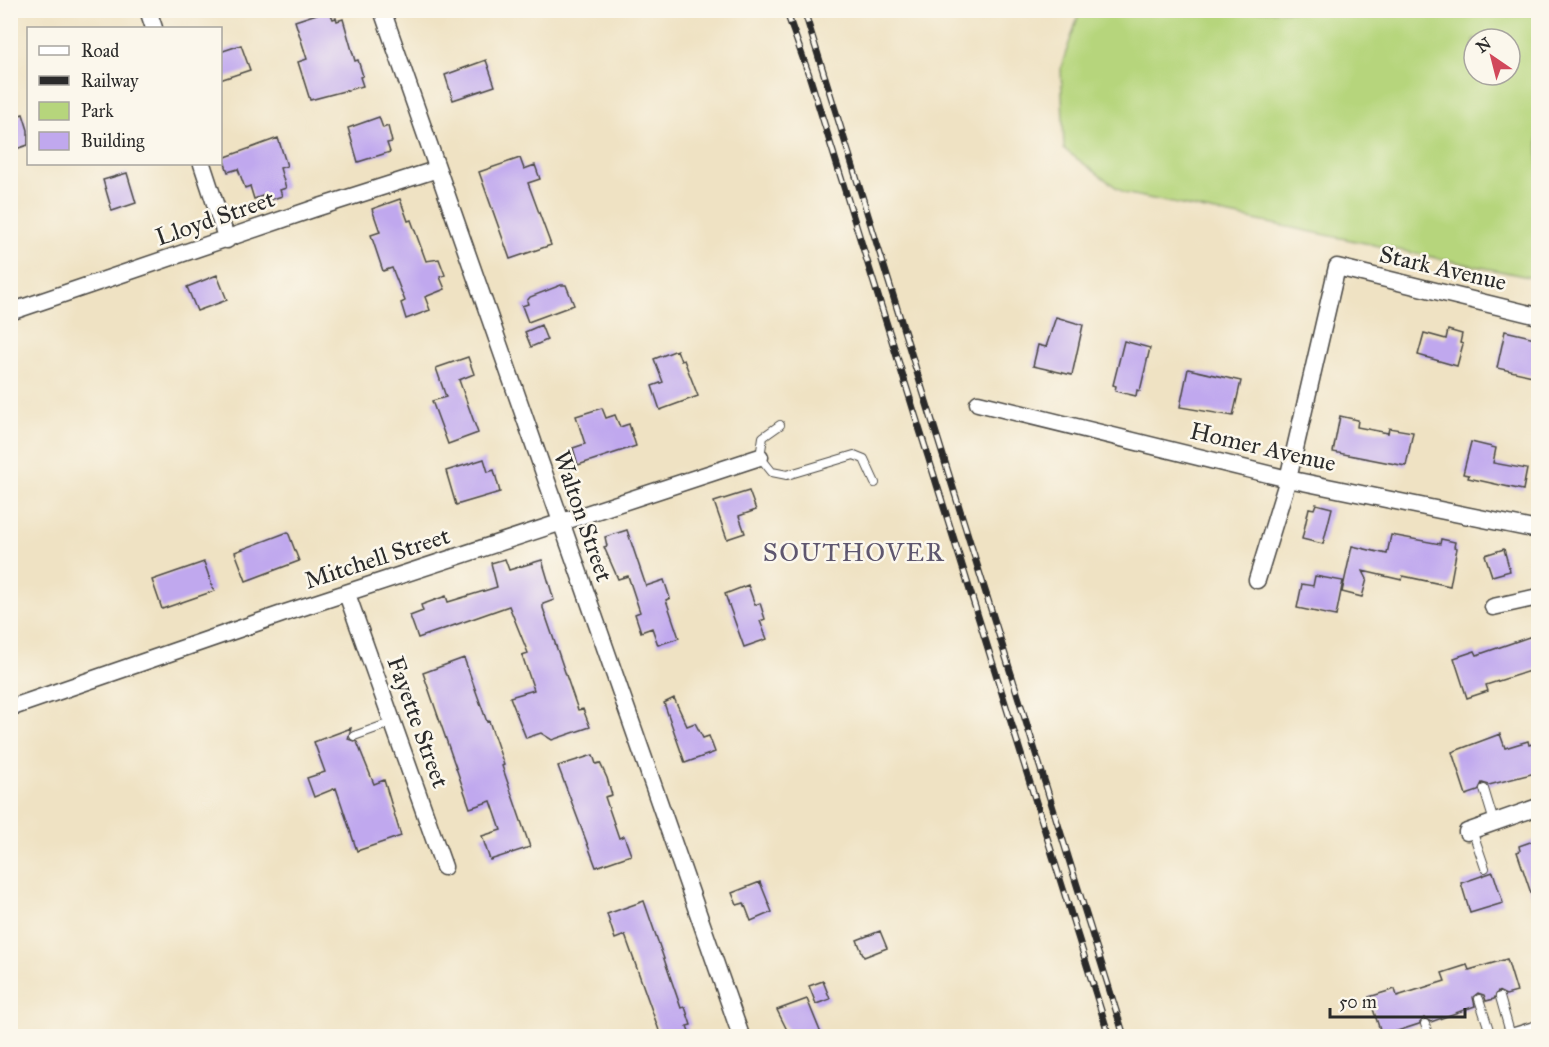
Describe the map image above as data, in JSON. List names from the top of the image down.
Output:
{
  "streets": {
    "street": [
      "Lloyd Street",
      "Stark Avenue",
      "Homer Avenue",
      "Walton Street",
      "Mitchell Street",
      "Fayette Street"
    ]
  },
  "crossings": [
    ["Lloyd Street", "Walton Street"],
    ["Stark Avenue", "Homer Avenue"],
    ["Walton Street", "Mitchell Street"],
    ["Mitchell Street", "Fayette Street"]
  ],
  "districts": ["SOUTHOVER"],
  "legend": [
    "Road",
    "Railway",
    "Park",
    "Building"
  ],
  "scale_bar": "50 m",
  "north": "top left"
}
